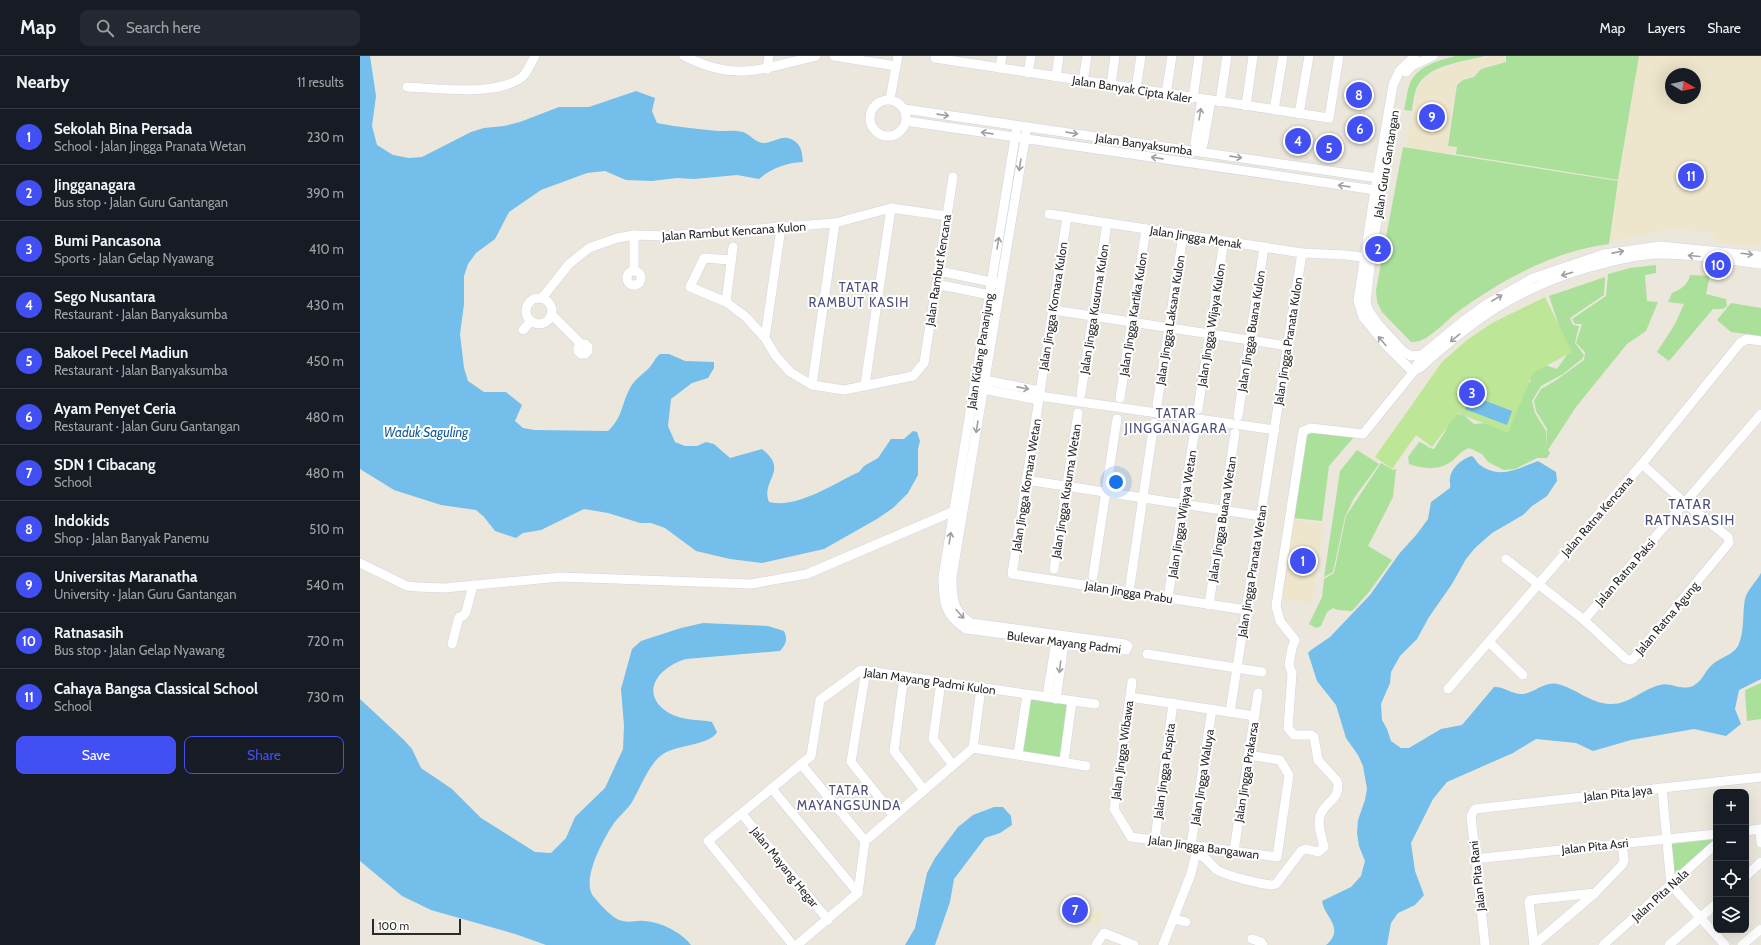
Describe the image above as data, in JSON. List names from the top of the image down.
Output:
{
  "streets": {
    "street": [
      "Jalan Banyak Cipta Kaler",
      "Jalan Banyaksumba",
      "Jalan Guru Gantangan",
      "Jalan Rambut Kencana Kulon",
      "Jalan Jingga Menak",
      "Jalan Rambut Kencana",
      "Jalan Jingga Komara Kulon",
      "Jalan Jingga Kusuma Kulon",
      "Jalan Jingga Kartika Kulon",
      "Jalan Jingga Laksana Kulon",
      "Jalan Jingga Wijaya Kulon",
      "Jalan Jingga Buana Kulon",
      "Jalan Jingga Pranata Kulon",
      "Jalan Kidang Pananjung",
      "Jalan Jingga Komara Wetan",
      "Jalan Jingga Kusuma Wetan",
      "Jalan Jingga Wijaya Wetan",
      "Jalan Ratna Kencana",
      "Jalan Jingga Buana Wetan",
      "Jalan Jingga Pranata Wetan",
      "Jalan Ratna Paksi",
      "Jalan Jingga Prabu",
      "Jalan Ratna Agung",
      "Bulevar Mayang Padmi",
      "Jalan Mayang Padmi Kulon",
      "Jalan Jingga Wibawa",
      "Jalan Jingga Puspita",
      "Jalan Jingga Prakarsa",
      "Jalan Jingga Waluya",
      "Jalan Pita Jaya",
      "Jalan Pita Asri",
      "Jalan Jingga Bangawan",
      "Jalan Mayang Hegar",
      "Jalan Pita Rani",
      "Jalan Pita Nala"
    ]
  },
  "crossings": [
    ["Jalan Banyaksumba", "Jalan Guru Gantangan"],
    ["Jalan Banyaksumba", "Jalan Kidang Pananjung"],
    ["Jalan Guru Gantangan", "Jalan Jingga Menak"],
    ["Jalan Rambut Kencana Kulon", "Jalan Rambut Kencana"],
    ["Jalan Jingga Menak", "Jalan Jingga Komara Kulon"],
    ["Jalan Jingga Menak", "Jalan Jingga Kusuma Kulon"],
    ["Jalan Jingga Menak", "Jalan Jingga Kartika Kulon"],
    ["Jalan Jingga Menak", "Jalan Jingga Laksana Kulon"],
    ["Jalan Jingga Menak", "Jalan Jingga Wijaya Kulon"],
    ["Jalan Jingga Menak", "Jalan Jingga Buana Kulon"],
    ["Jalan Jingga Menak", "Jalan Jingga Pranata Kulon"],
    ["Jalan Jingga Komara Kulon", "Jalan Jingga Komara Wetan"],
    ["Jalan Jingga Pranata Kulon", "Jalan Jingga Pranata Wetan"],
    ["Jalan Kidang Pananjung", "Bulevar Mayang Padmi"],
    ["Jalan Jingga Komara Wetan", "Jalan Jingga Prabu"],
    ["Jalan Jingga Wijaya Wetan", "Jalan Jingga Prabu"],
    ["Jalan Ratna Kencana", "Jalan Ratna Agung"],
    ["Jalan Jingga Buana Wetan", "Jalan Jingga Prabu"],
    ["Jalan Jingga Pranata Wetan", "Jalan Jingga Prabu"],
    ["Jalan Ratna Paksi", "Jalan Ratna Agung"],
    ["Jalan Mayang Padmi Kulon", "Jalan Mayang Hegar"],
    ["Jalan Jingga Wibawa", "Jalan Jingga Bangawan"],
    ["Jalan Jingga Puspita", "Jalan Jingga Bangawan"],
    ["Jalan Jingga Prakarsa", "Jalan Jingga Bangawan"],
    ["Jalan Jingga Waluya", "Jalan Jingga Bangawan"],
    ["Jalan Pita Jaya", "Jalan Pita Rani"],
    ["Jalan Pita Asri", "Jalan Pita Rani"]
  ],
  "districts": [
    "TATAR RAMBUT KASIH",
    "TATAR JINGGANAGARA",
    "TATAR RATNASASIH",
    "TATAR MAYANGSUNDA"
  ],
  "water": ["Waduk Saguling"],
  "scale_bar": "100 m",
  "north": "right",
  "page": {
    "header": "Map",
    "search": "Search here",
    "nav": ["Map", "Layers", "Share"],
    "heading": ["Nearby", "11 results"],
    "pins": [
      "8",
      "9",
      "6",
      "4",
      "5",
      "11",
      "2",
      "10",
      "3",
      "1",
      "7"
    ],
    "list": [
      {
        "mark": "1",
        "name": "Sekolah Bina Persada",
        "note": "School · Jalan Jingga Pranata Wetan",
        "value": "230 m"
      },
      {
        "mark": "2",
        "name": "Jingganagara",
        "note": "Bus stop · Jalan Guru Gantangan",
        "value": "390 m"
      },
      {
        "mark": "3",
        "name": "Bumi Pancasona",
        "note": "Sports · Jalan Gelap Nyawang",
        "value": "410 m"
      },
      {
        "mark": "4",
        "name": "Sego Nusantara",
        "note": "Restaurant · Jalan Banyaksumba",
        "value": "430 m"
      },
      {
        "mark": "5",
        "name": "Bakoel Pecel Madiun",
        "note": "Restaurant · Jalan Banyaksumba",
        "value": "450 m"
      },
      {
        "mark": "6",
        "name": "Ayam Penyet Ceria",
        "note": "Restaurant · Jalan Guru Gantangan",
        "value": "480 m"
      },
      {
        "mark": "7",
        "name": "SDN 1 Cibacang",
        "note": "School",
        "value": "480 m"
      },
      {
        "mark": "8",
        "name": "Indokids",
        "note": "Shop · Jalan Banyak Panemu",
        "value": "510 m"
      },
      {
        "mark": "9",
        "name": "Universitas Maranatha",
        "note": "University · Jalan Guru Gantangan",
        "value": "540 m"
      },
      {
        "mark": "10",
        "name": "Ratnasasih",
        "note": "Bus stop · Jalan Gelap Nyawang",
        "value": "720 m"
      },
      {
        "mark": "11",
        "name": "Cahaya Bangsa Classical School",
        "note": "School",
        "value": "730 m"
      }
    ],
    "buttons": ["Save", "Share"],
    "map_buttons": ["+", "−"],
    "scale": "100 m"
  }
}
